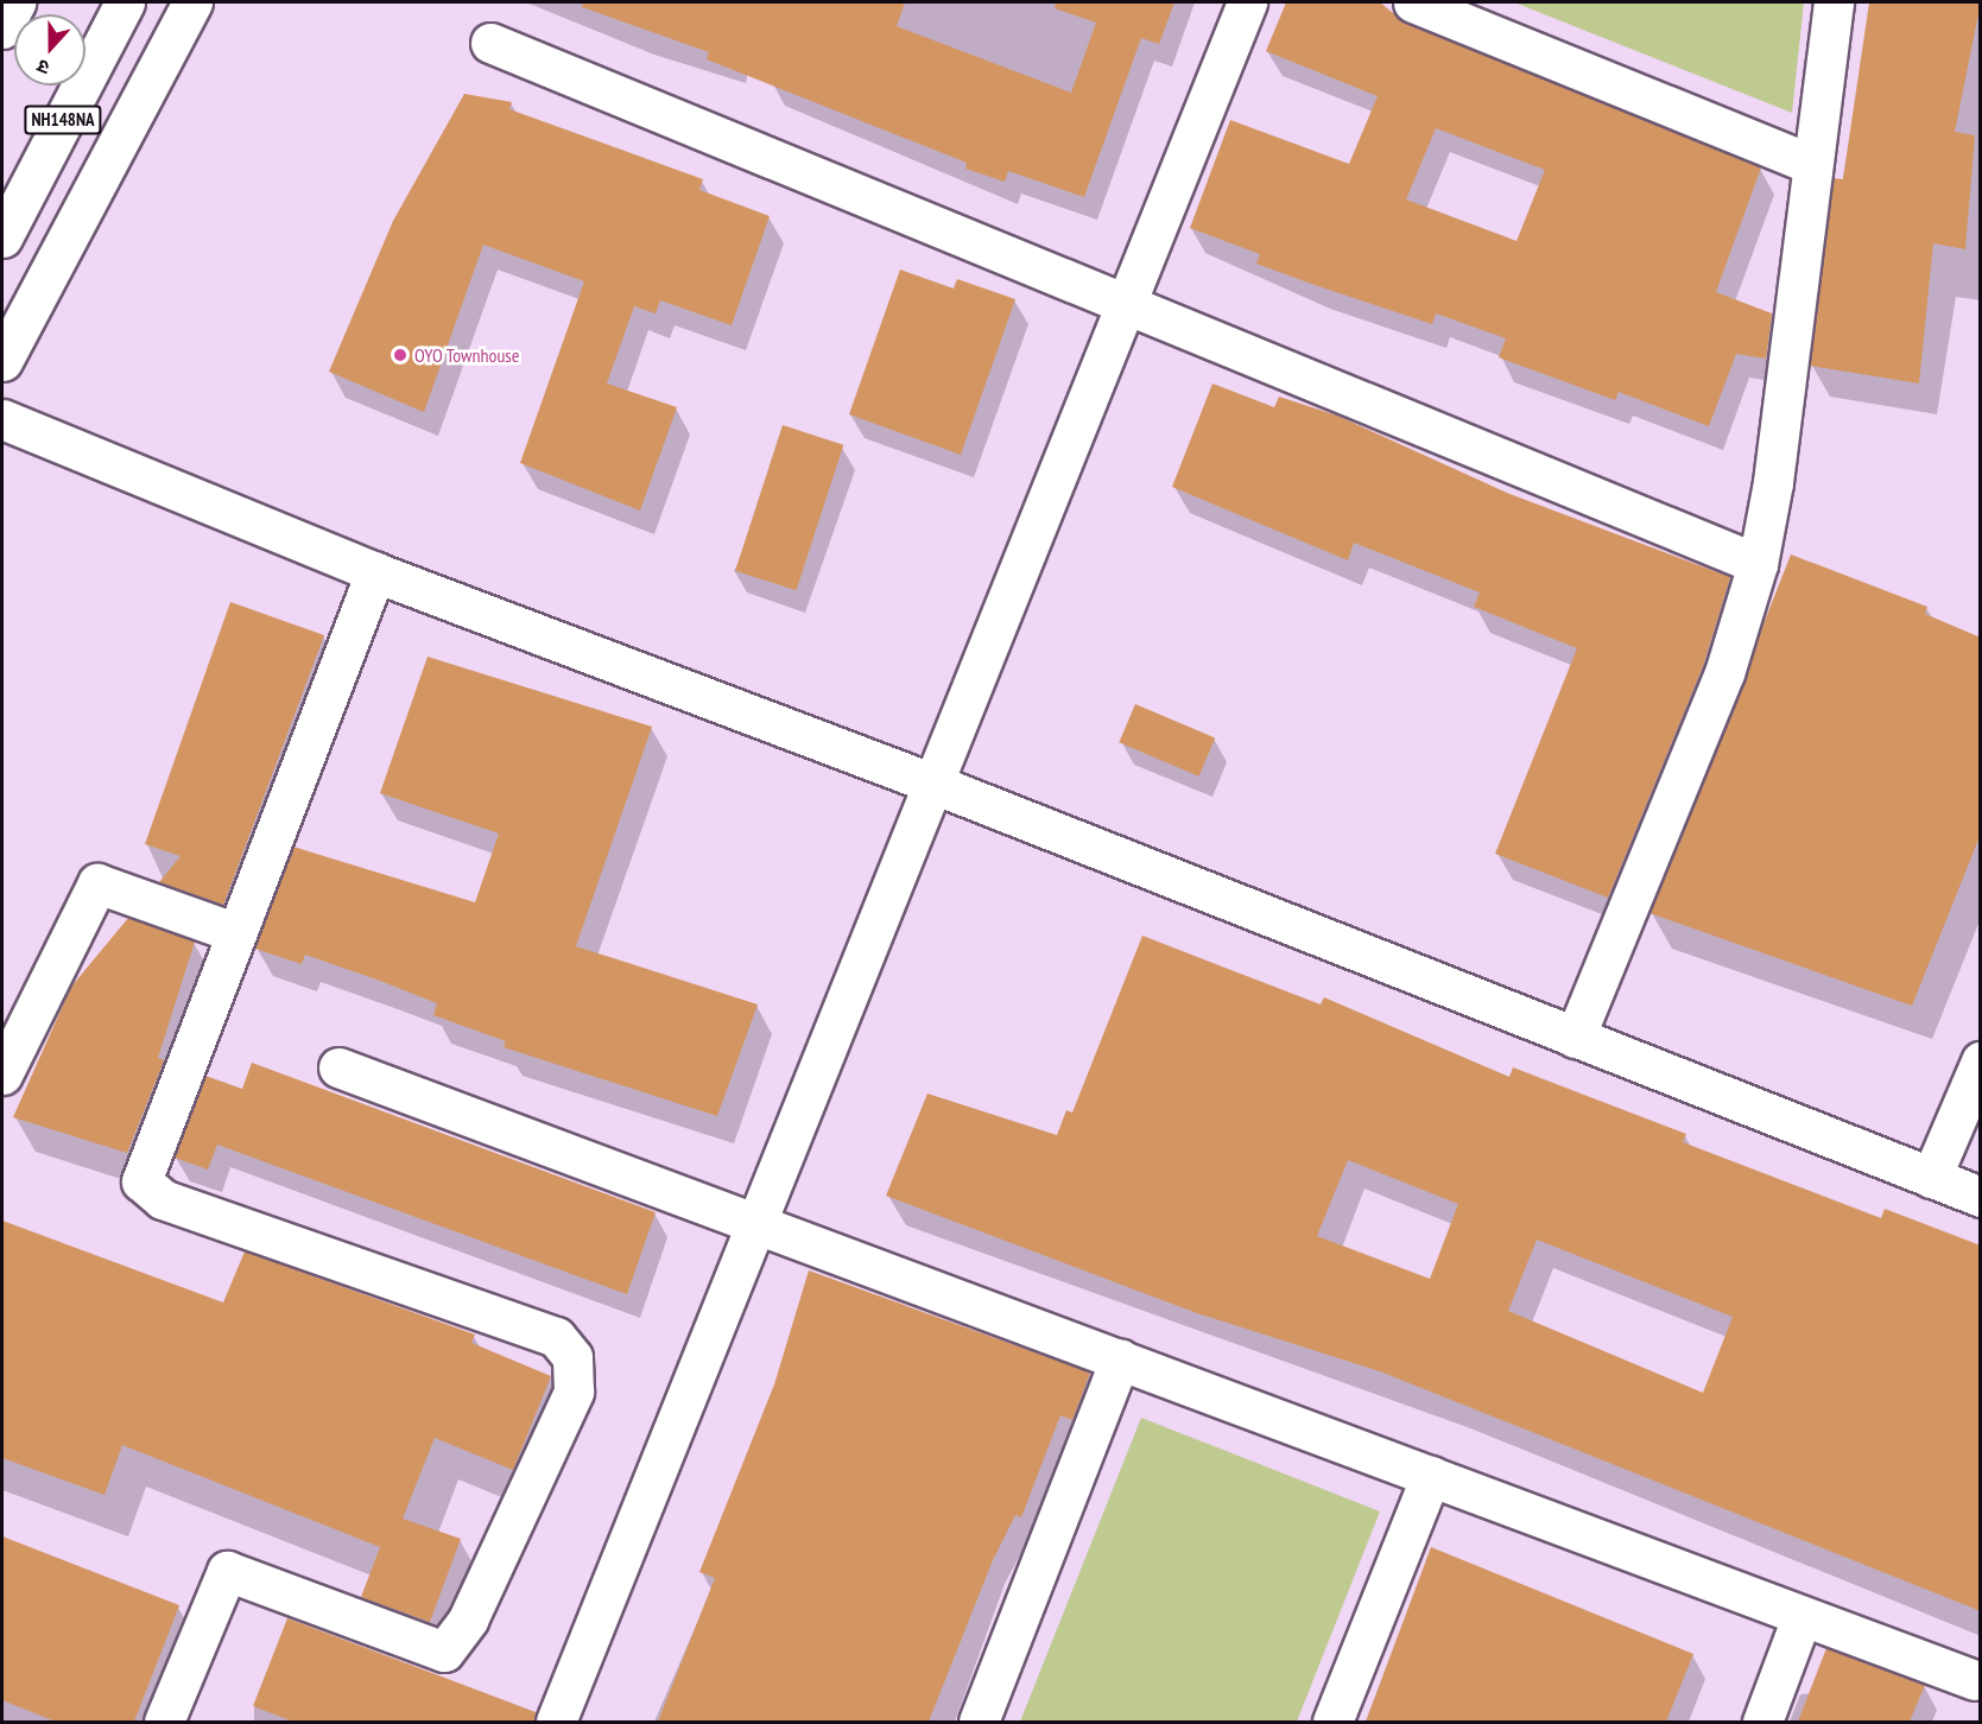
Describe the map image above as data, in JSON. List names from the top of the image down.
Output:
{
  "streets": {
    "main road": ["NH148NA"]
  },
  "places": ["OYO Townhouse"],
  "north": "bottom"
}
